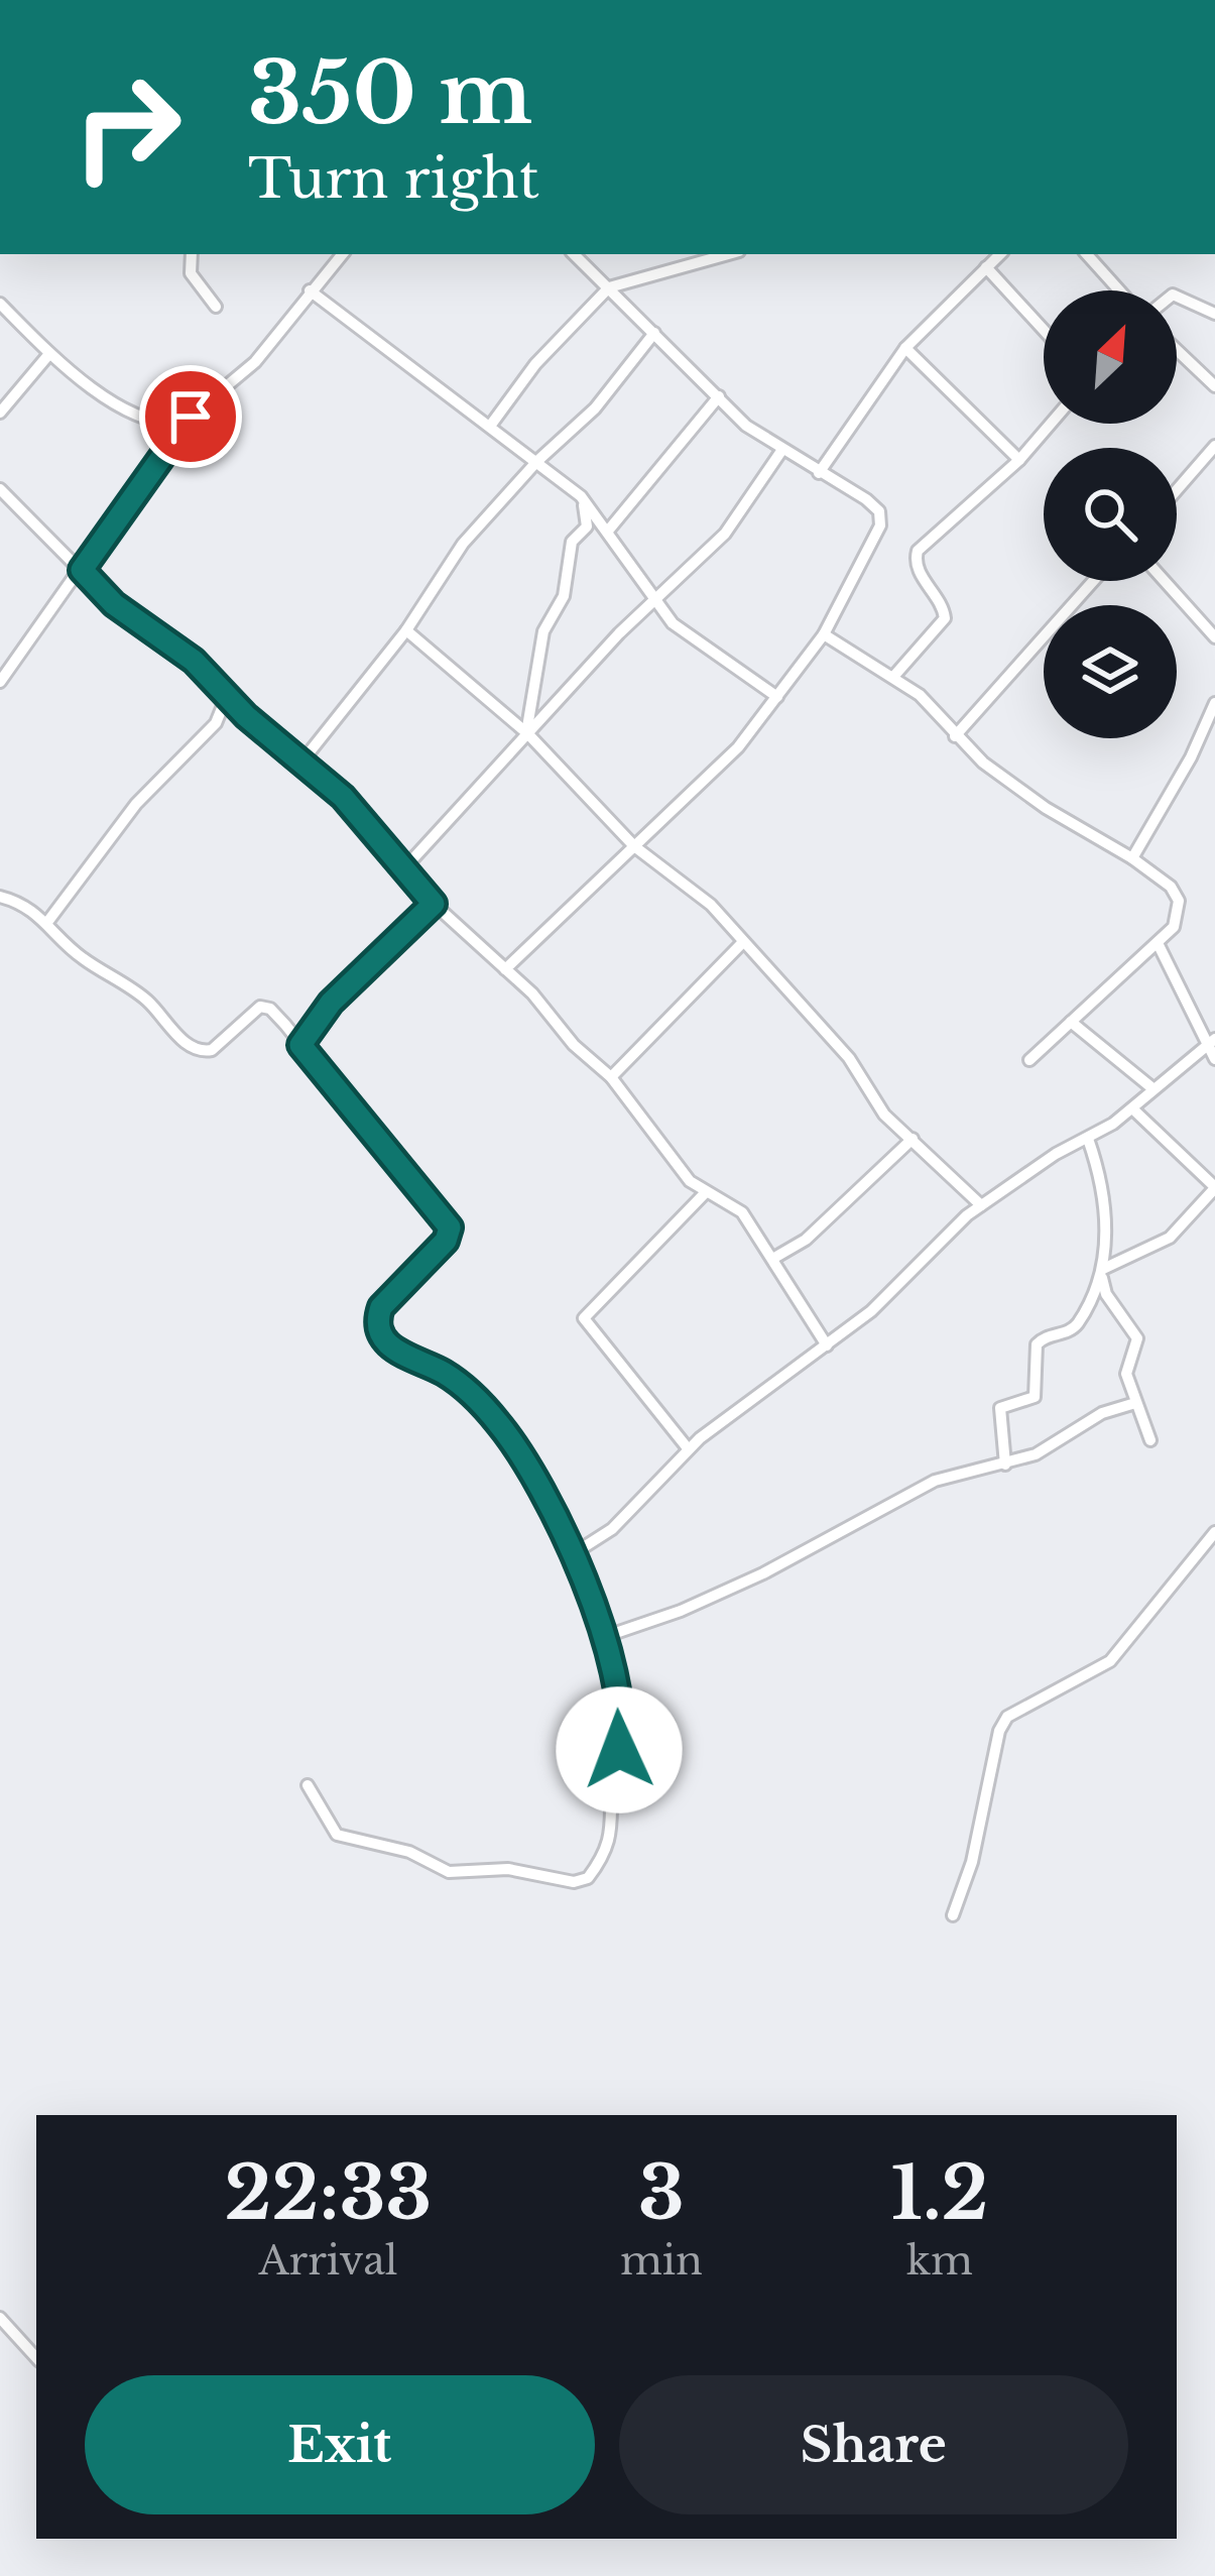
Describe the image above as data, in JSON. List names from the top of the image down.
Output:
{
  "north": "top right",
  "page": {
    "turn": ["350 m", "Turn right"],
    "eta": [
      "22:33",
      "Arrival",
      "3",
      "min",
      "1.2",
      "km"
    ],
    "buttons": ["Exit", "Share"]
  }
}
